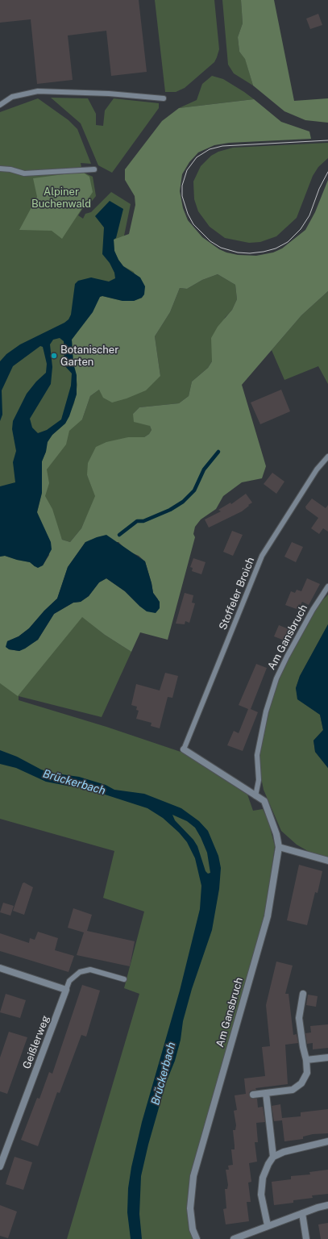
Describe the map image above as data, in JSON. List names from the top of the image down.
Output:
{
  "streets": {
    "street": ["Am Gansbruch", "Geißlerweg"],
    "lane": ["Stoffeler Broich"]
  },
  "crossings": [
    ["Stoffeler Broich", "Am Gansbruch"]
  ],
  "water": ["Brückerbach"],
  "parks": ["Alpiner Buchenwald"],
  "places": ["Botanischer Garten"]
}
